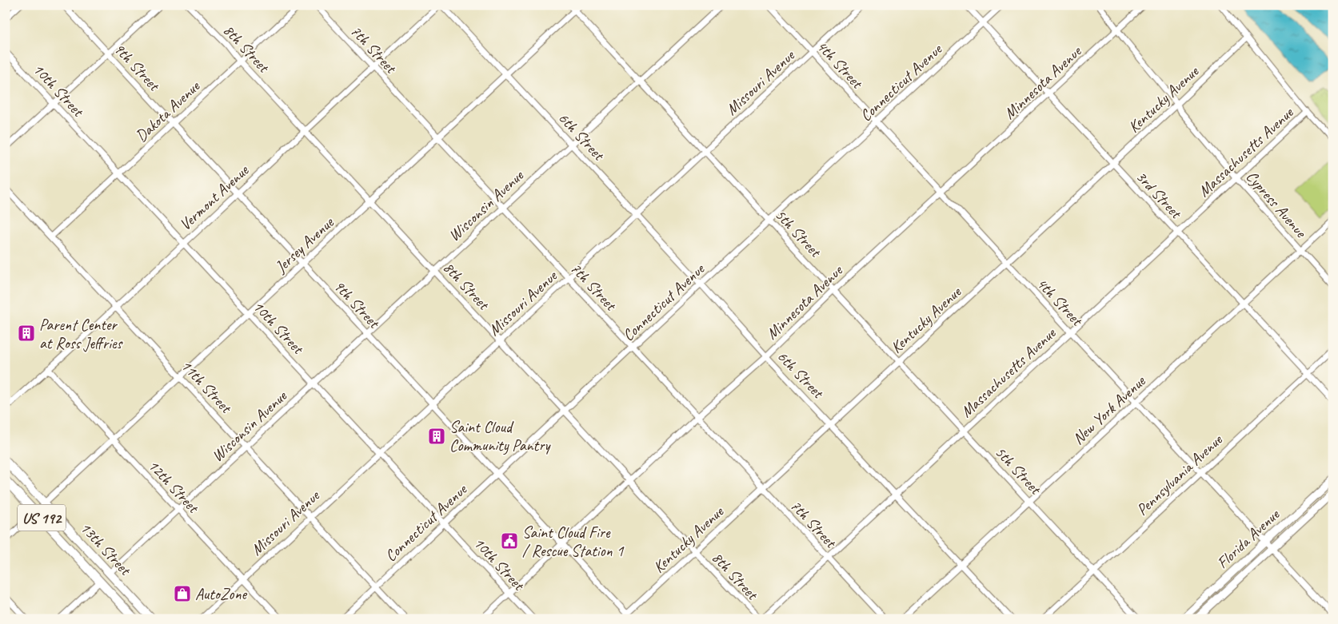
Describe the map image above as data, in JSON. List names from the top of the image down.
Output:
{
  "streets": {
    "highway": ["US 192", "13th Street"],
    "main road": ["Florida Avenue"],
    "street": [
      "8th Street",
      "7th Street",
      "4th Street",
      "9th Street",
      "Missouri Avenue",
      "Connecticut Avenue",
      "Minnesota Avenue",
      "10th Street",
      "Kentucky Avenue",
      "Dakota Avenue",
      "6th Street",
      "Massachusetts Avenue",
      "3rd Street",
      "Vermont Avenue",
      "Cypress Avenue",
      "Wisconsin Avenue",
      "5th Street",
      "Jersey Avenue",
      "11th Street",
      "New York Avenue",
      "Pennsylvania Avenue",
      "12th Street"
    ]
  },
  "crossings": [
    ["8th Street", "Missouri Avenue"],
    ["8th Street", "Connecticut Avenue"],
    ["8th Street", "Minnesota Avenue"],
    ["8th Street", "Kentucky Avenue"],
    ["8th Street", "Dakota Avenue"],
    ["8th Street", "Massachusetts Avenue"],
    ["8th Street", "Vermont Avenue"],
    ["8th Street", "Wisconsin Avenue"],
    ["8th Street", "Jersey Avenue"],
    ["7th Street", "Missouri Avenue"],
    ["7th Street", "Connecticut Avenue"],
    ["7th Street", "Minnesota Avenue"],
    ["7th Street", "Kentucky Avenue"],
    ["7th Street", "Massachusetts Avenue"],
    ["7th Street", "Vermont Avenue"],
    ["7th Street", "Wisconsin Avenue"],
    ["7th Street", "Jersey Avenue"],
    ["4th Street", "Missouri Avenue"],
    ["4th Street", "Connecticut Avenue"],
    ["4th Street", "Minnesota Avenue"],
    ["4th Street", "Kentucky Avenue"],
    ["4th Street", "Massachusetts Avenue"],
    ["4th Street", "New York Avenue"],
    ["4th Street", "Pennsylvania Avenue"],
    ["4th Street", "Florida Avenue"],
    ["9th Street", "Missouri Avenue"],
    ["9th Street", "Connecticut Avenue"],
    ["9th Street", "Minnesota Avenue"],
    ["9th Street", "Kentucky Avenue"],
    ["9th Street", "Dakota Avenue"],
    ["9th Street", "Vermont Avenue"],
    ["9th Street", "Wisconsin Avenue"],
    ["9th Street", "Jersey Avenue"],
    ["Missouri Avenue", "10th Street"],
    ["Missouri Avenue", "6th Street"],
    ["Missouri Avenue", "5th Street"],
    ["Missouri Avenue", "11th Street"],
    ["Missouri Avenue", "12th Street"],
    ["Connecticut Avenue", "10th Street"],
    ["Connecticut Avenue", "6th Street"],
    ["Connecticut Avenue", "3rd Street"],
    ["Connecticut Avenue", "5th Street"],
    ["Connecticut Avenue", "11th Street"],
    ["Minnesota Avenue", "10th Street"],
    ["Minnesota Avenue", "6th Street"],
    ["Minnesota Avenue", "3rd Street"],
    ["Minnesota Avenue", "Cypress Avenue"],
    ["Minnesota Avenue", "5th Street"],
    ["10th Street", "Dakota Avenue"],
    ["10th Street", "Vermont Avenue"],
    ["10th Street", "Wisconsin Avenue"],
    ["10th Street", "Jersey Avenue"],
    ["Kentucky Avenue", "6th Street"],
    ["Kentucky Avenue", "3rd Street"],
    ["Kentucky Avenue", "Cypress Avenue"],
    ["Kentucky Avenue", "5th Street"],
    ["Dakota Avenue", "11th Street"],
    ["6th Street", "Massachusetts Avenue"],
    ["6th Street", "Vermont Avenue"],
    ["6th Street", "Wisconsin Avenue"],
    ["6th Street", "Jersey Avenue"],
    ["6th Street", "New York Avenue"],
    ["Massachusetts Avenue", "3rd Street"],
    ["Massachusetts Avenue", "Cypress Avenue"],
    ["Massachusetts Avenue", "5th Street"],
    ["3rd Street", "New York Avenue"],
    ["3rd Street", "Pennsylvania Avenue"],
    ["Vermont Avenue", "11th Street"],
    ["Vermont Avenue", "12th Street"],
    ["Cypress Avenue", "New York Avenue"],
    ["Wisconsin Avenue", "5th Street"],
    ["Wisconsin Avenue", "11th Street"],
    ["Wisconsin Avenue", "12th Street"],
    ["Wisconsin Avenue", "13th Street"],
    ["5th Street", "Jersey Avenue"],
    ["5th Street", "New York Avenue"],
    ["5th Street", "Pennsylvania Avenue"],
    ["Jersey Avenue", "11th Street"],
    ["Jersey Avenue", "12th Street"],
    ["Jersey Avenue", "13th Street"]
  ],
  "places": {
    "building": ["Parent Center at Ross Jeffries", "Saint Cloud Community Pantry"],
    "public building": ["Saint Cloud Fire / Rescue Station 1"],
    "shop": ["AutoZone"]
  }
}
